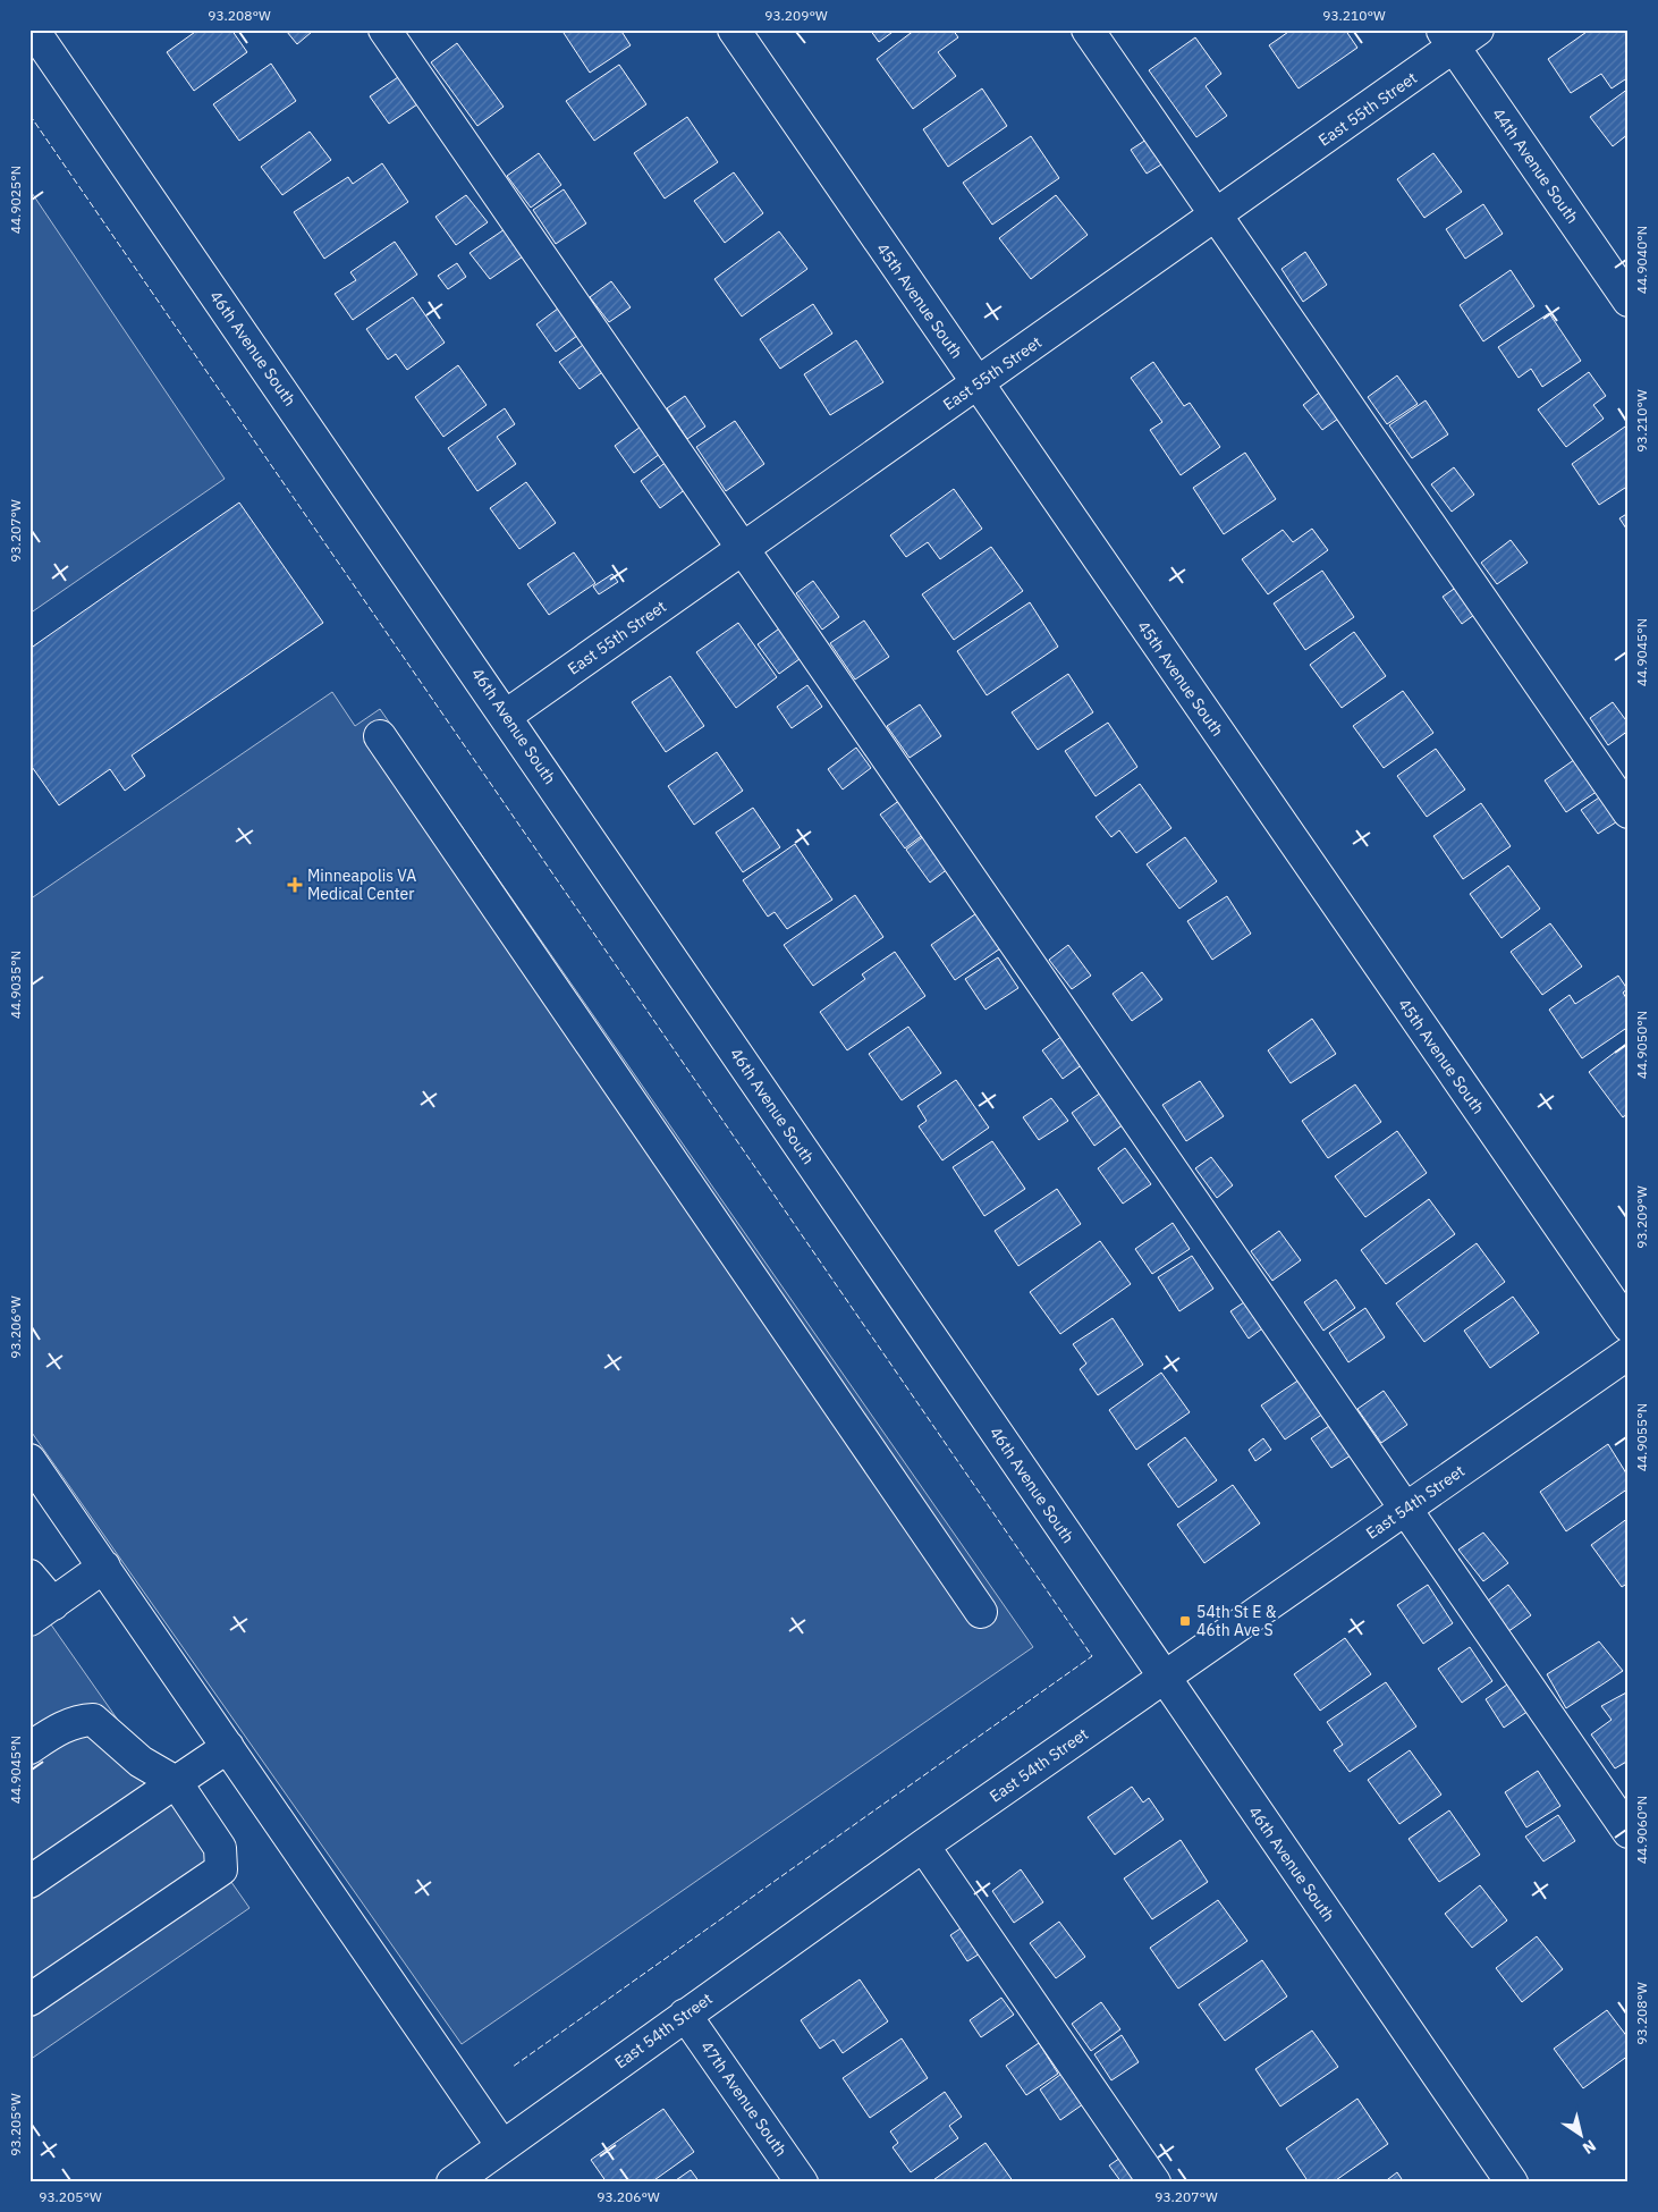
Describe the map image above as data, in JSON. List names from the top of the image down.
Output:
{
  "streets": {
    "street": [
      "East 55th Street",
      "44th Avenue South",
      "45th Avenue South",
      "46th Avenue South",
      "East 54th Street",
      "47th Avenue South"
    ]
  },
  "crossings": [
    ["East 55th Street", "44th Avenue South"],
    ["East 55th Street", "45th Avenue South"],
    ["East 55th Street", "46th Avenue South"],
    ["46th Avenue South", "East 54th Street"],
    ["East 54th Street", "47th Avenue South"]
  ],
  "places": {
    "health": ["Minneapolis VA Medical Center"],
    "transit": ["54th St E & 46th Ave S"]
  },
  "north": "bottom right",
  "coordinates": [
    "93.208°W",
    "93.209°W",
    "93.210°W",
    "44.9025°N",
    "44.9040°N",
    "93.207°W",
    "44.9045°N",
    "44.9035°N",
    "44.9050°N",
    "93.206°W",
    "44.9055°N",
    "44.9060°N",
    "93.205°W"
  ]
}
